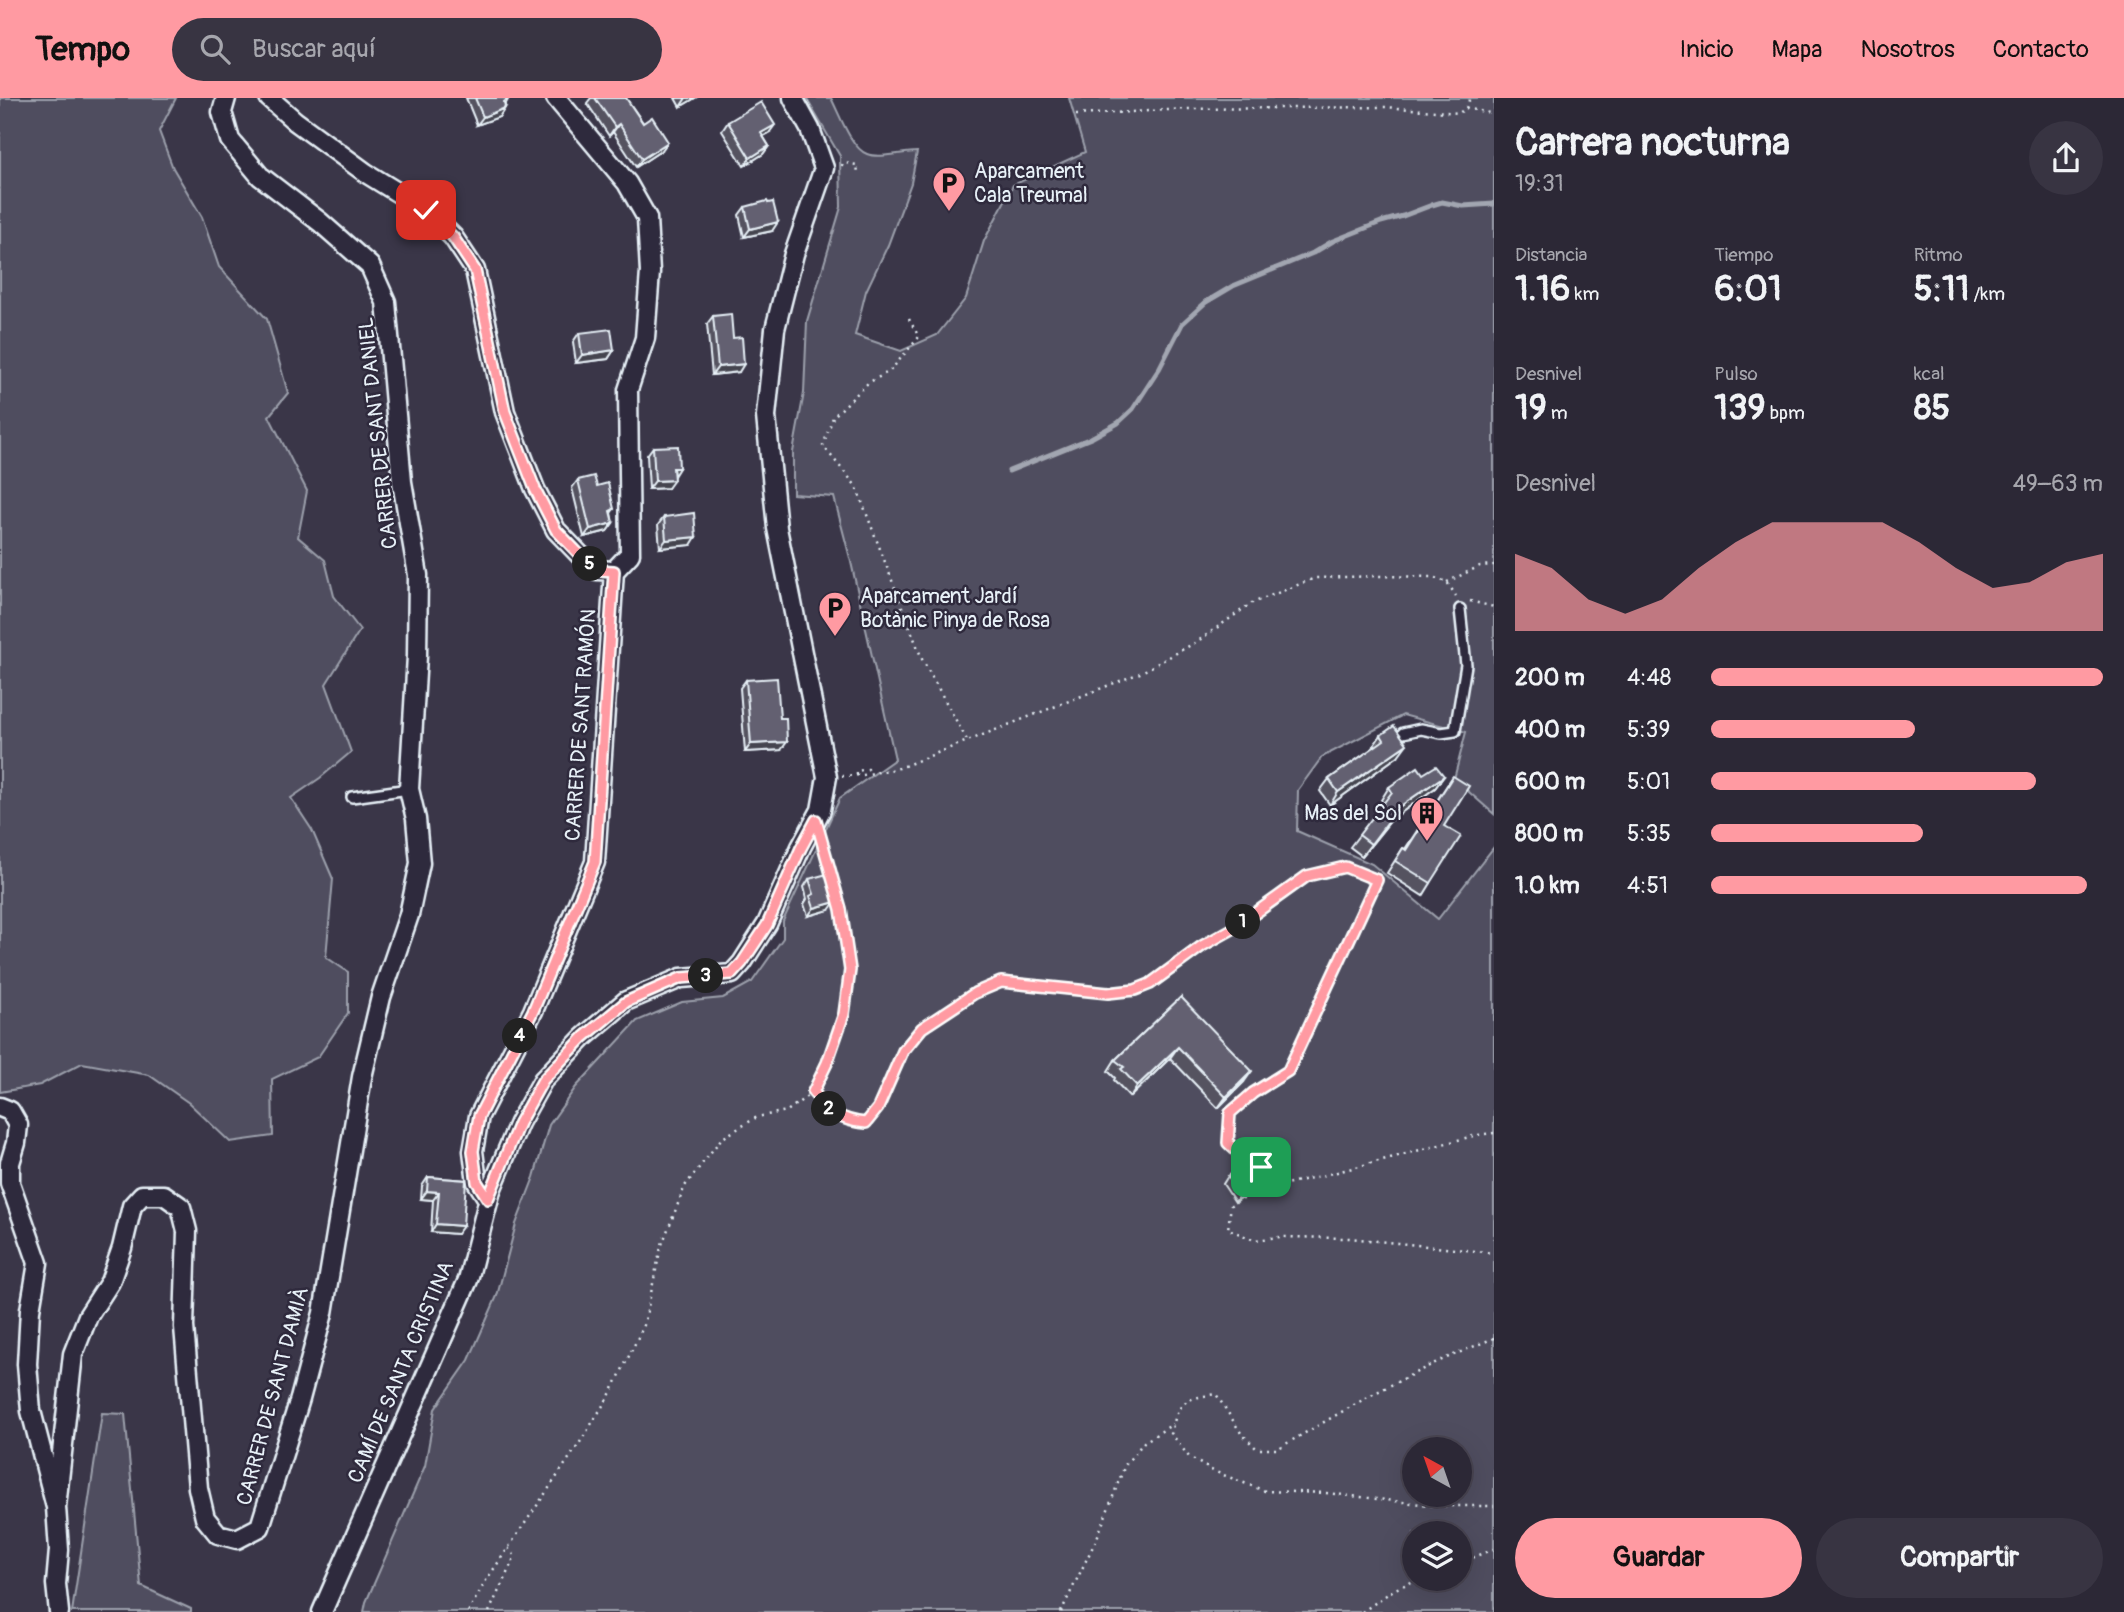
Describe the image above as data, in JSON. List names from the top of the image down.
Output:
{
  "streets": {
    "street": [
      "CARRER DE SANT DANIEL",
      "CARRER DE SANT RAMÓN",
      "CAMÍ DE SANTA CRISTINA",
      "CARRER DE SANT DAMIÀ"
    ]
  },
  "crossings": [
    ["CARRER DE SANT DANIEL", "CARRER DE SANT DAMIÀ"],
    ["CARRER DE SANT RAMÓN", "CAMÍ DE SANTA CRISTINA"]
  ],
  "places": {
    "parking": ["Aparcament Cala Treumal", "Aparcament Jardí Botànic Pinya de Rosa"],
    "building": ["Mas del Sol"]
  },
  "north": "top left",
  "page": {
    "header": "Tempo",
    "search": "Buscar aquí",
    "nav": [
      "Inicio",
      "Mapa",
      "Nosotros",
      "Contacto"
    ],
    "heading": ["Carrera nocturna", "19:31"],
    "stats": [
      ["Distancia", "1.16 km"],
      ["Tiempo", "6:01"],
      ["Ritmo", "5:11 /km"],
      ["Desnivel", "19 m"],
      ["Pulso", "139 bpm"],
      ["kcal", "85"]
    ],
    "chart": ["Desnivel", "49–63 m"],
    "pins": [
      "5",
      "1",
      "3",
      "4",
      "2"
    ],
    "list": [
      {
        "name": "200 m",
        "note": "4:48"
      },
      {
        "name": "400 m",
        "note": "5:39"
      },
      {
        "name": "600 m",
        "note": "5:01"
      },
      {
        "name": "800 m",
        "note": "5:35"
      },
      {
        "name": "1.0 km",
        "note": "4:51"
      }
    ],
    "buttons": ["Guardar", "Compartir"]
  }
}
